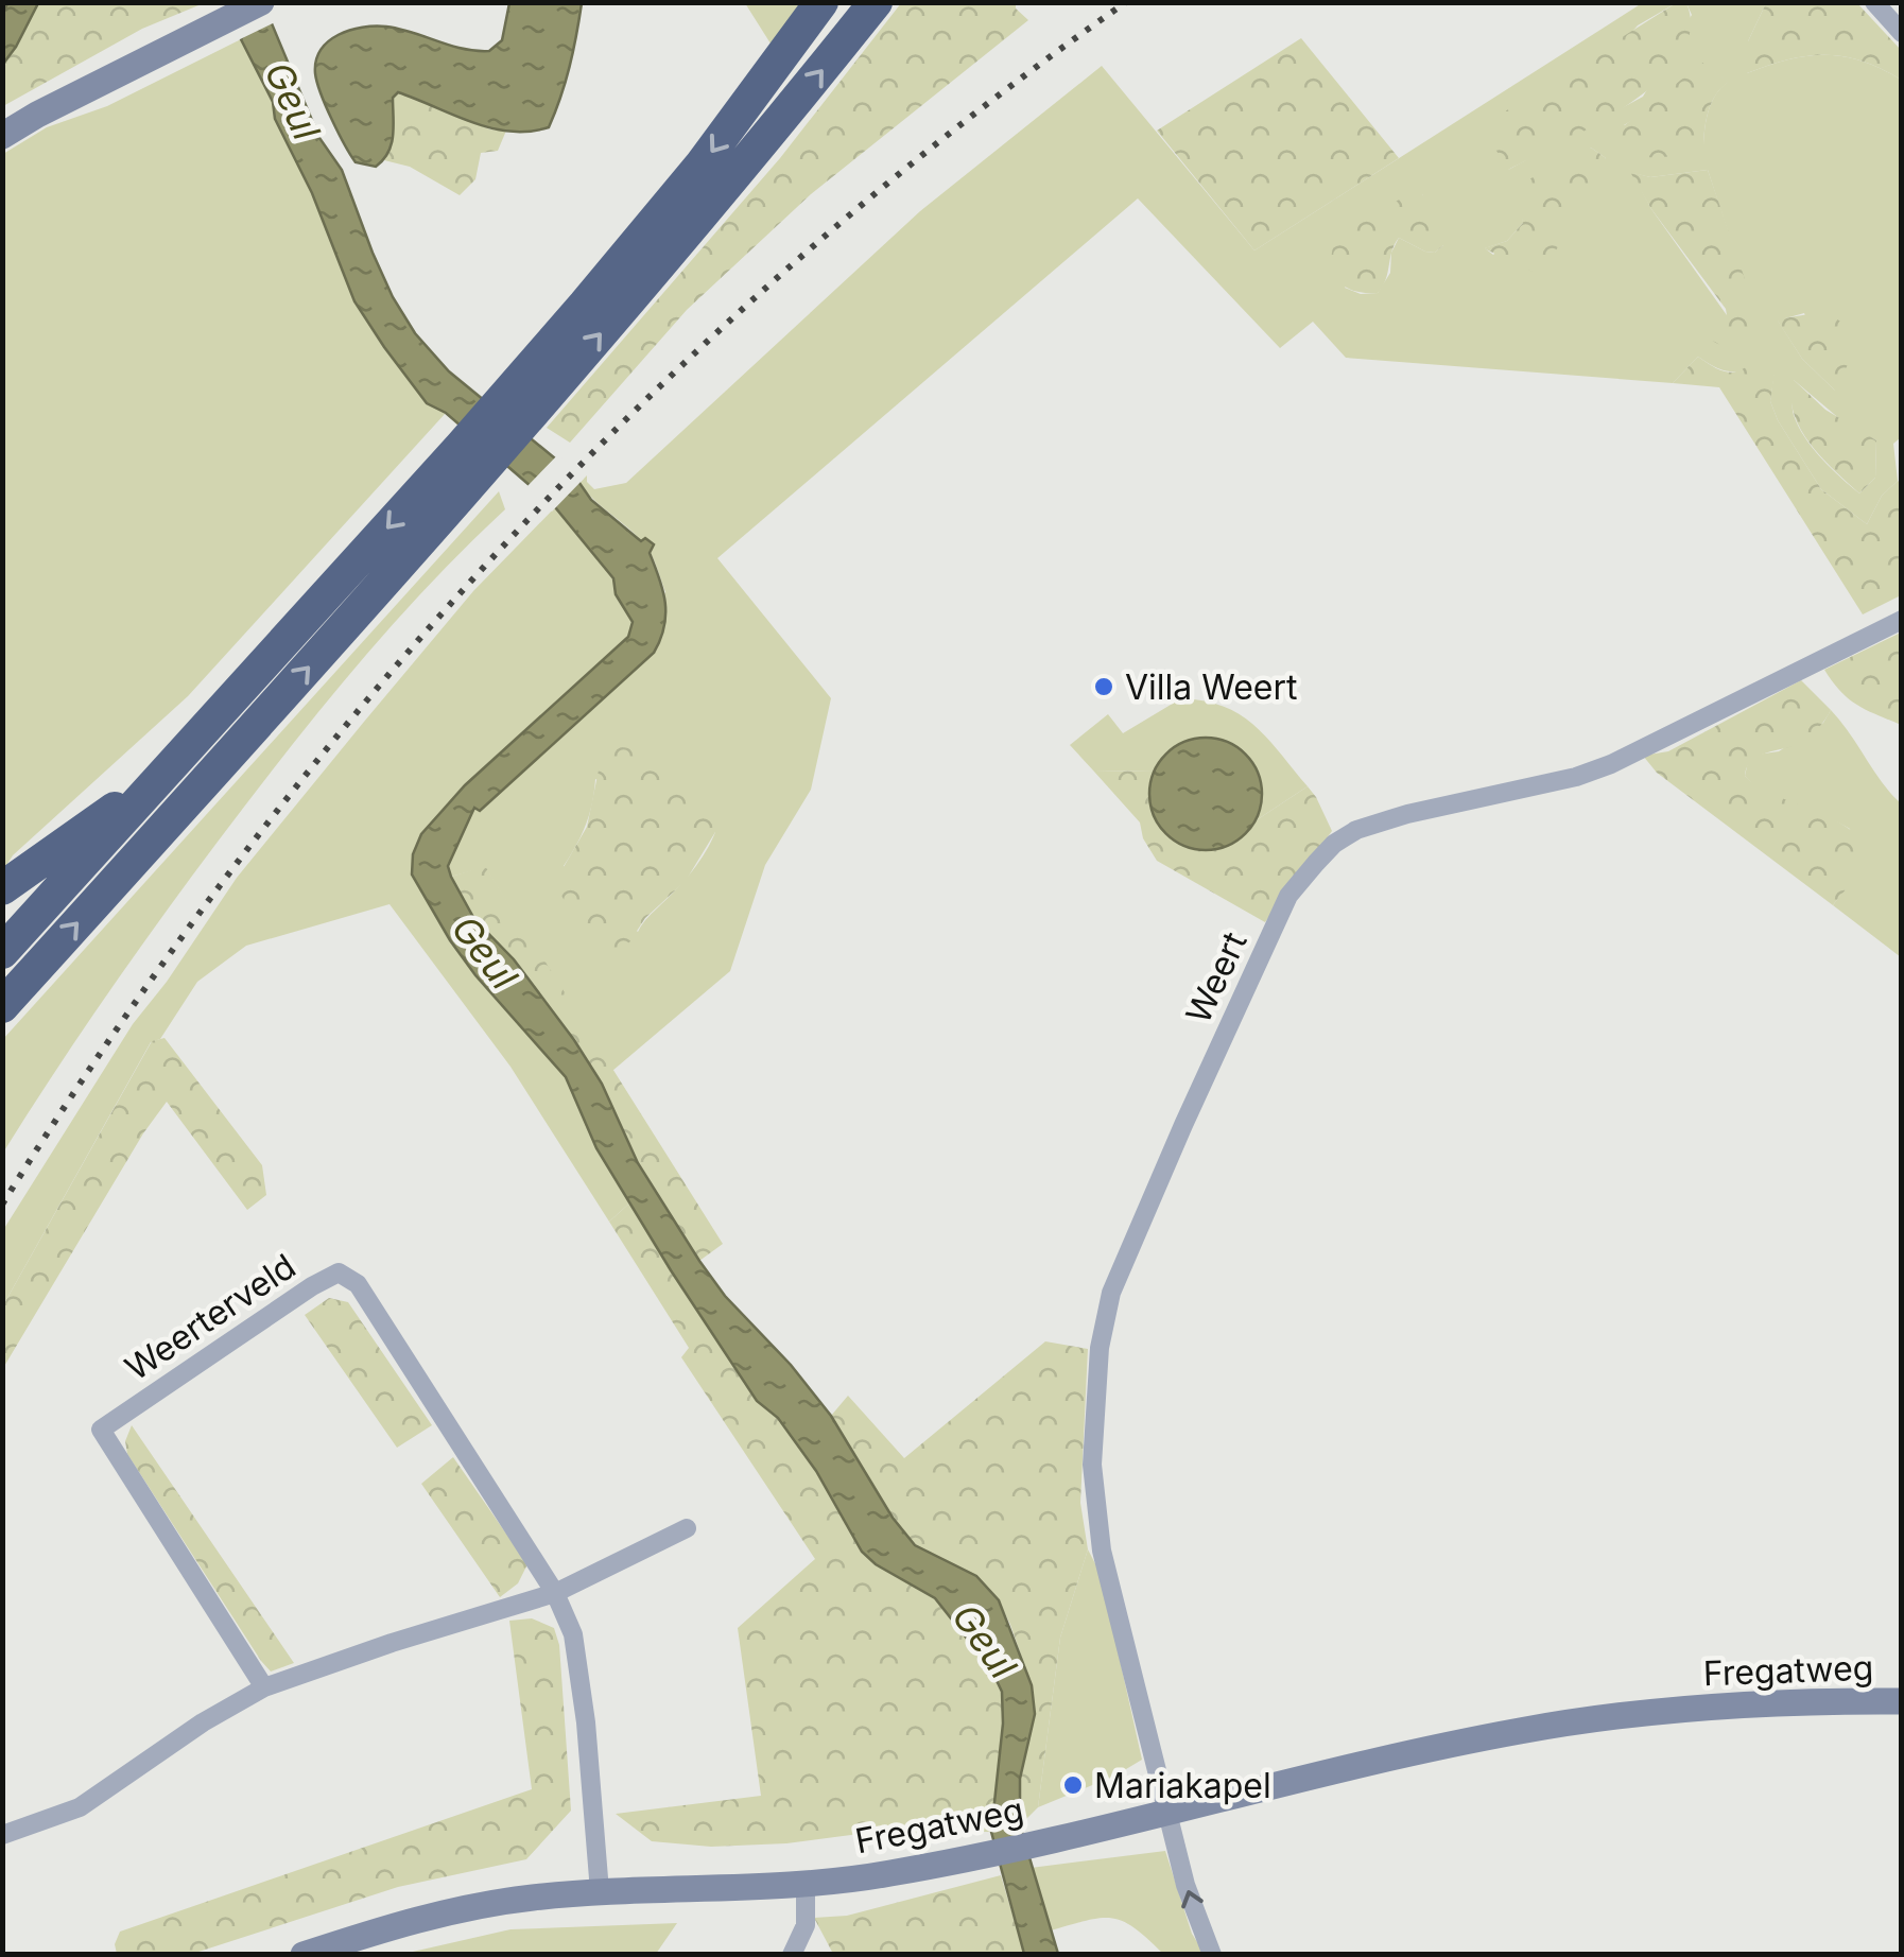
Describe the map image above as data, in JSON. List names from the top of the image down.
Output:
{
  "streets": {
    "street": ["Weert", "Weerterveld", "Fregatweg"]
  },
  "crossings": [
    ["Weert", "Fregatweg"],
    ["Weerterveld", "Fregatweg"]
  ],
  "water": ["Geul"],
  "places": ["Villa Weert", "Mariakapel"]
}
